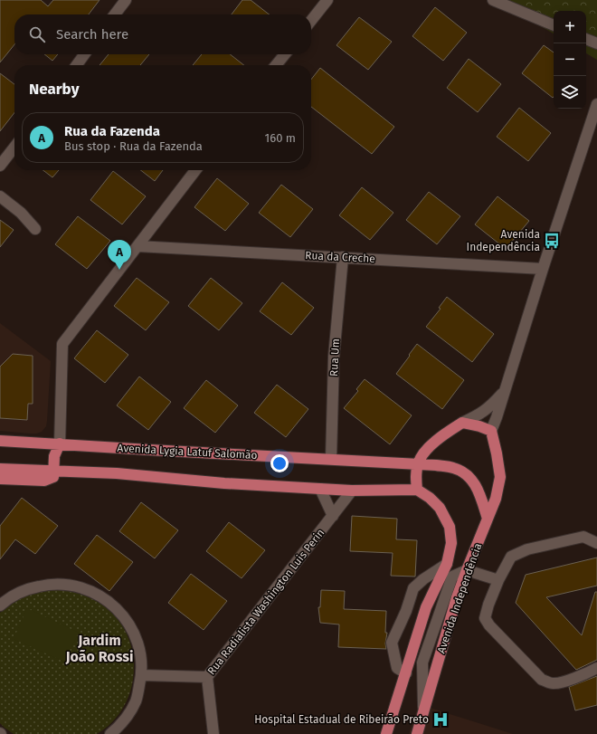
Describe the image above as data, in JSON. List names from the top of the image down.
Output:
{
  "streets": {
    "main road": ["Avenida Lygia Latuf Salomão", "Avenida Independência"],
    "street": ["Rua da Creche", "Rua Um", "Rua Radialista Washington Luis Perin"]
  },
  "crossings": [
    ["Rua da Creche", "Rua Um"],
    ["Rua Um", "Avenida Lygia Latuf Salomão"]
  ],
  "districts": ["Jardim João Rossi"],
  "places": {
    "bus stop": ["Avenida Independência"],
    "hospital": ["Hospital Estadual de Ribeirão Preto"]
  },
  "page": {
    "map_buttons": ["+", "−"],
    "search": "Search here",
    "heading": "Nearby",
    "list": [
      {
        "mark": "A",
        "name": "Rua da Fazenda",
        "note": "Bus stop · Rua da Fazenda",
        "value": "160 m"
      }
    ],
    "pins": "A"
  }
}
